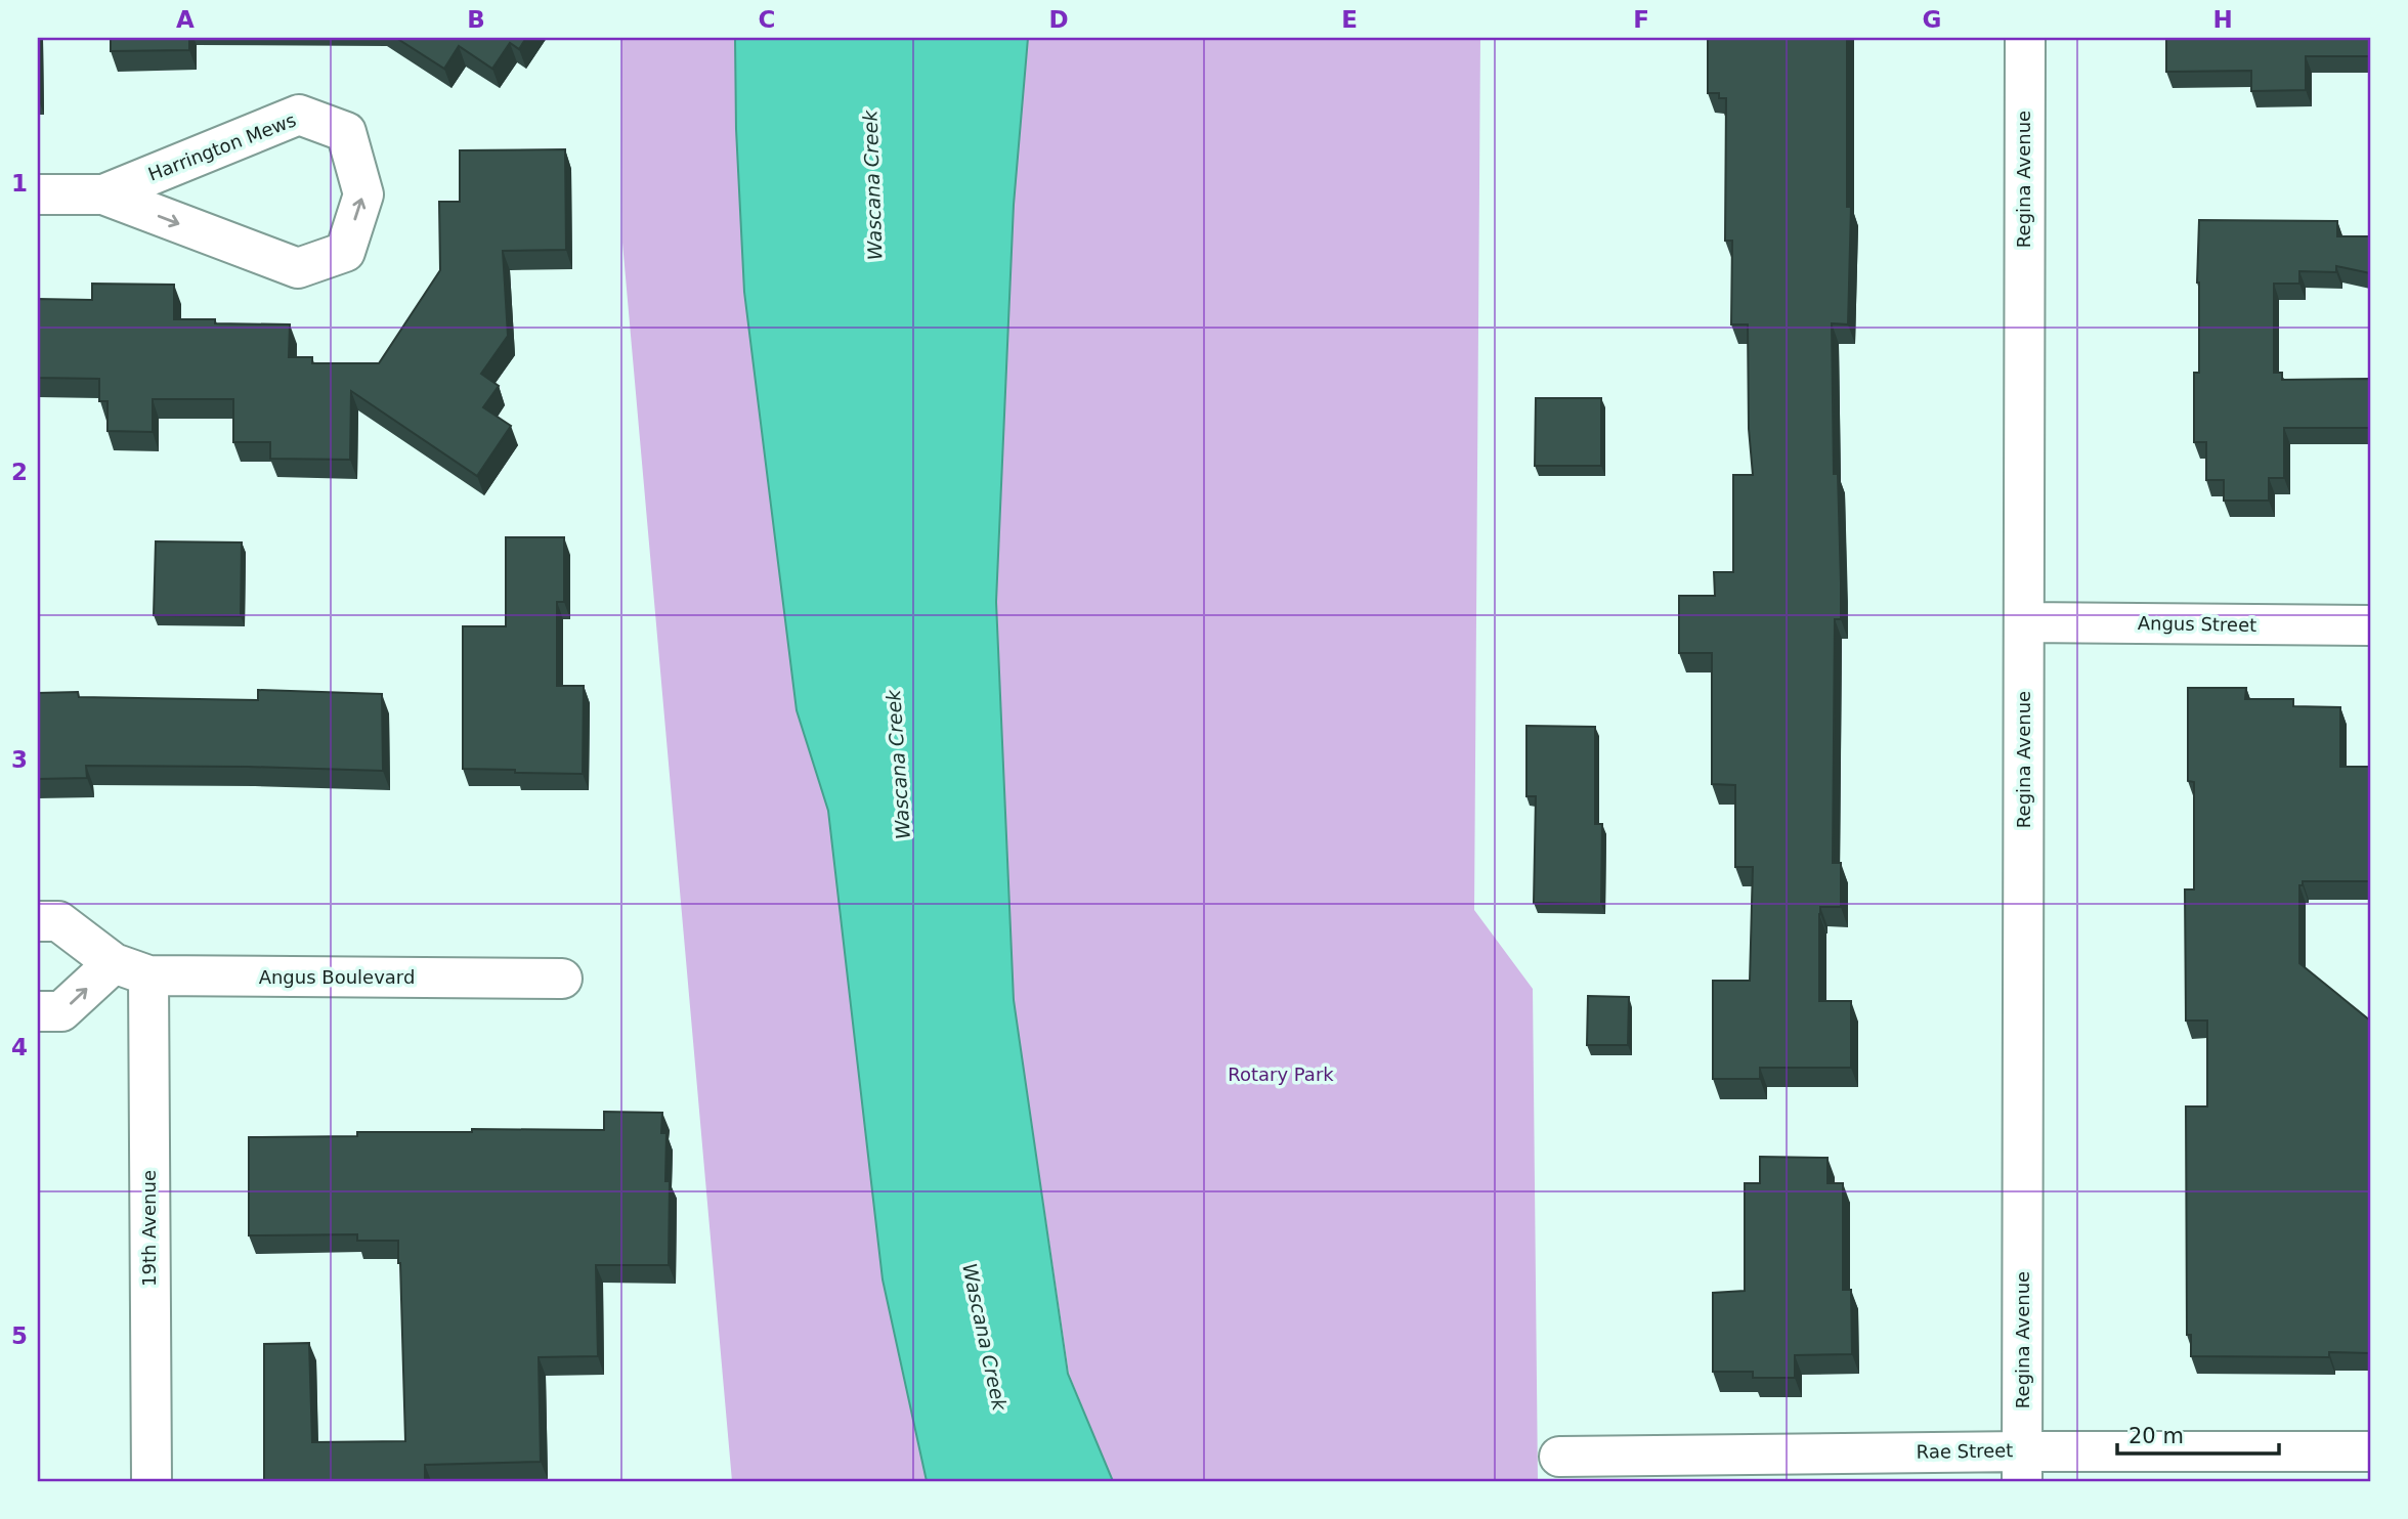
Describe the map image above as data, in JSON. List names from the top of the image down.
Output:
{
  "streets": {
    "street": [
      "Harrington Mews",
      "Regina Avenue",
      "Angus Street",
      "Angus Boulevard",
      "19th Avenue",
      "Rae Street"
    ]
  },
  "crossings": [
    ["Regina Avenue", "Angus Street"],
    ["Regina Avenue", "Rae Street"],
    ["Angus Boulevard", "19th Avenue"]
  ],
  "water": ["Wascana Creek"],
  "parks": ["Rotary Park"],
  "scale_bar": "20 m",
  "grid": {
    "columns": [
      "A",
      "B",
      "C",
      "D",
      "E",
      "F",
      "G",
      "H"
    ],
    "rows": [
      "1",
      "2",
      "3",
      "4",
      "5"
    ]
  }
}
